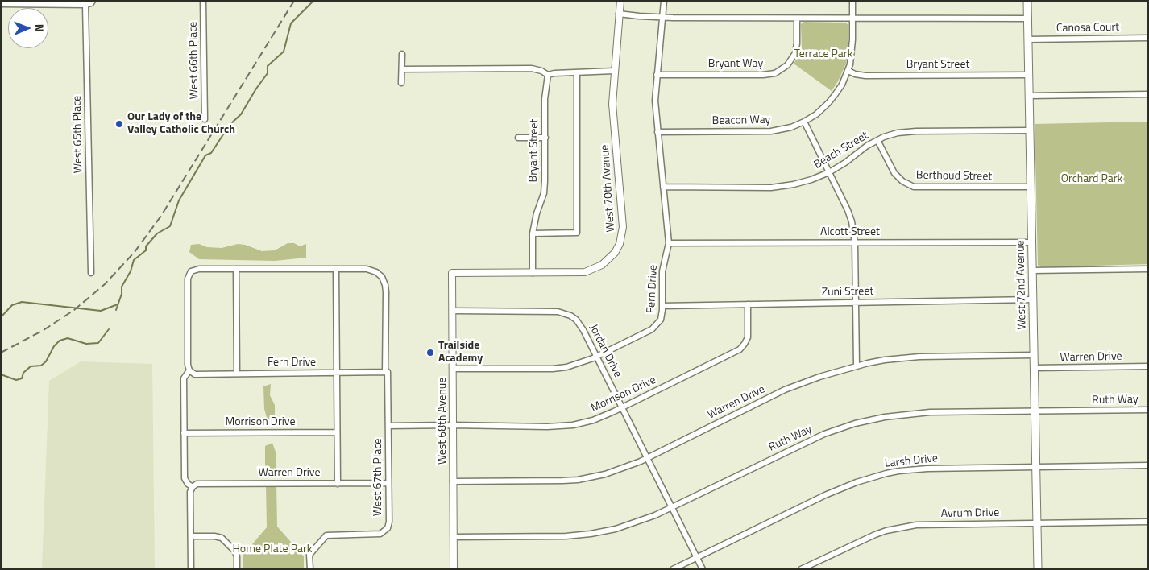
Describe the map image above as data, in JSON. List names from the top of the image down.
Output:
{
  "streets": {
    "main road": ["West 72nd Avenue"],
    "street": [
      "Canosa Court",
      "West 66th Place",
      "Bryant Way",
      "Bryant Street",
      "Beacon Way",
      "West 65th Place",
      "Beach Street",
      "Berthoud Street",
      "West 70th Avenue",
      "Alcott Street",
      "Fern Drive",
      "Zuni Street",
      "Jordan Drive",
      "Warren Drive",
      "Morrison Drive",
      "Ruth Way",
      "West 68th Avenue",
      "Larsh Drive",
      "West 67th Place",
      "Avrum Drive"
    ]
  },
  "crossings": [
    ["Canosa Court", "West 72nd Avenue"],
    ["Bryant Way", "Fern Drive"],
    ["Bryant Street", "Beacon Way"],
    ["Bryant Street", "West 70th Avenue"],
    ["Bryant Street", "West 72nd Avenue"],
    ["Beacon Way", "Fern Drive"],
    ["Beach Street", "Berthoud Street"],
    ["Beach Street", "West 72nd Avenue"],
    ["Beach Street", "Fern Drive"],
    ["Berthoud Street", "West 72nd Avenue"],
    ["West 70th Avenue", "West 68th Avenue"],
    ["Alcott Street", "West 72nd Avenue"],
    ["Alcott Street", "Fern Drive"],
    ["West 72nd Avenue", "Zuni Street"],
    ["West 72nd Avenue", "Warren Drive"],
    ["West 72nd Avenue", "Ruth Way"],
    ["West 72nd Avenue", "Larsh Drive"],
    ["West 72nd Avenue", "Avrum Drive"],
    ["Fern Drive", "Zuni Street"],
    ["Fern Drive", "Jordan Drive"],
    ["Fern Drive", "West 68th Avenue"],
    ["Fern Drive", "West 67th Place"],
    ["Zuni Street", "Morrison Drive"],
    ["Jordan Drive", "Warren Drive"],
    ["Jordan Drive", "Morrison Drive"],
    ["Jordan Drive", "Ruth Way"],
    ["Jordan Drive", "West 68th Avenue"],
    ["Jordan Drive", "Larsh Drive"],
    ["Warren Drive", "West 68th Avenue"],
    ["Warren Drive", "West 67th Place"],
    ["Morrison Drive", "West 68th Avenue"],
    ["Morrison Drive", "West 67th Place"],
    ["Ruth Way", "West 68th Avenue"]
  ],
  "parks": ["Terrace Park", "Orchard Park", "Home Plate Park"],
  "places": ["Our Lady of the Valley Catholic Church", "Trailside Academy"],
  "north": "right"
}
